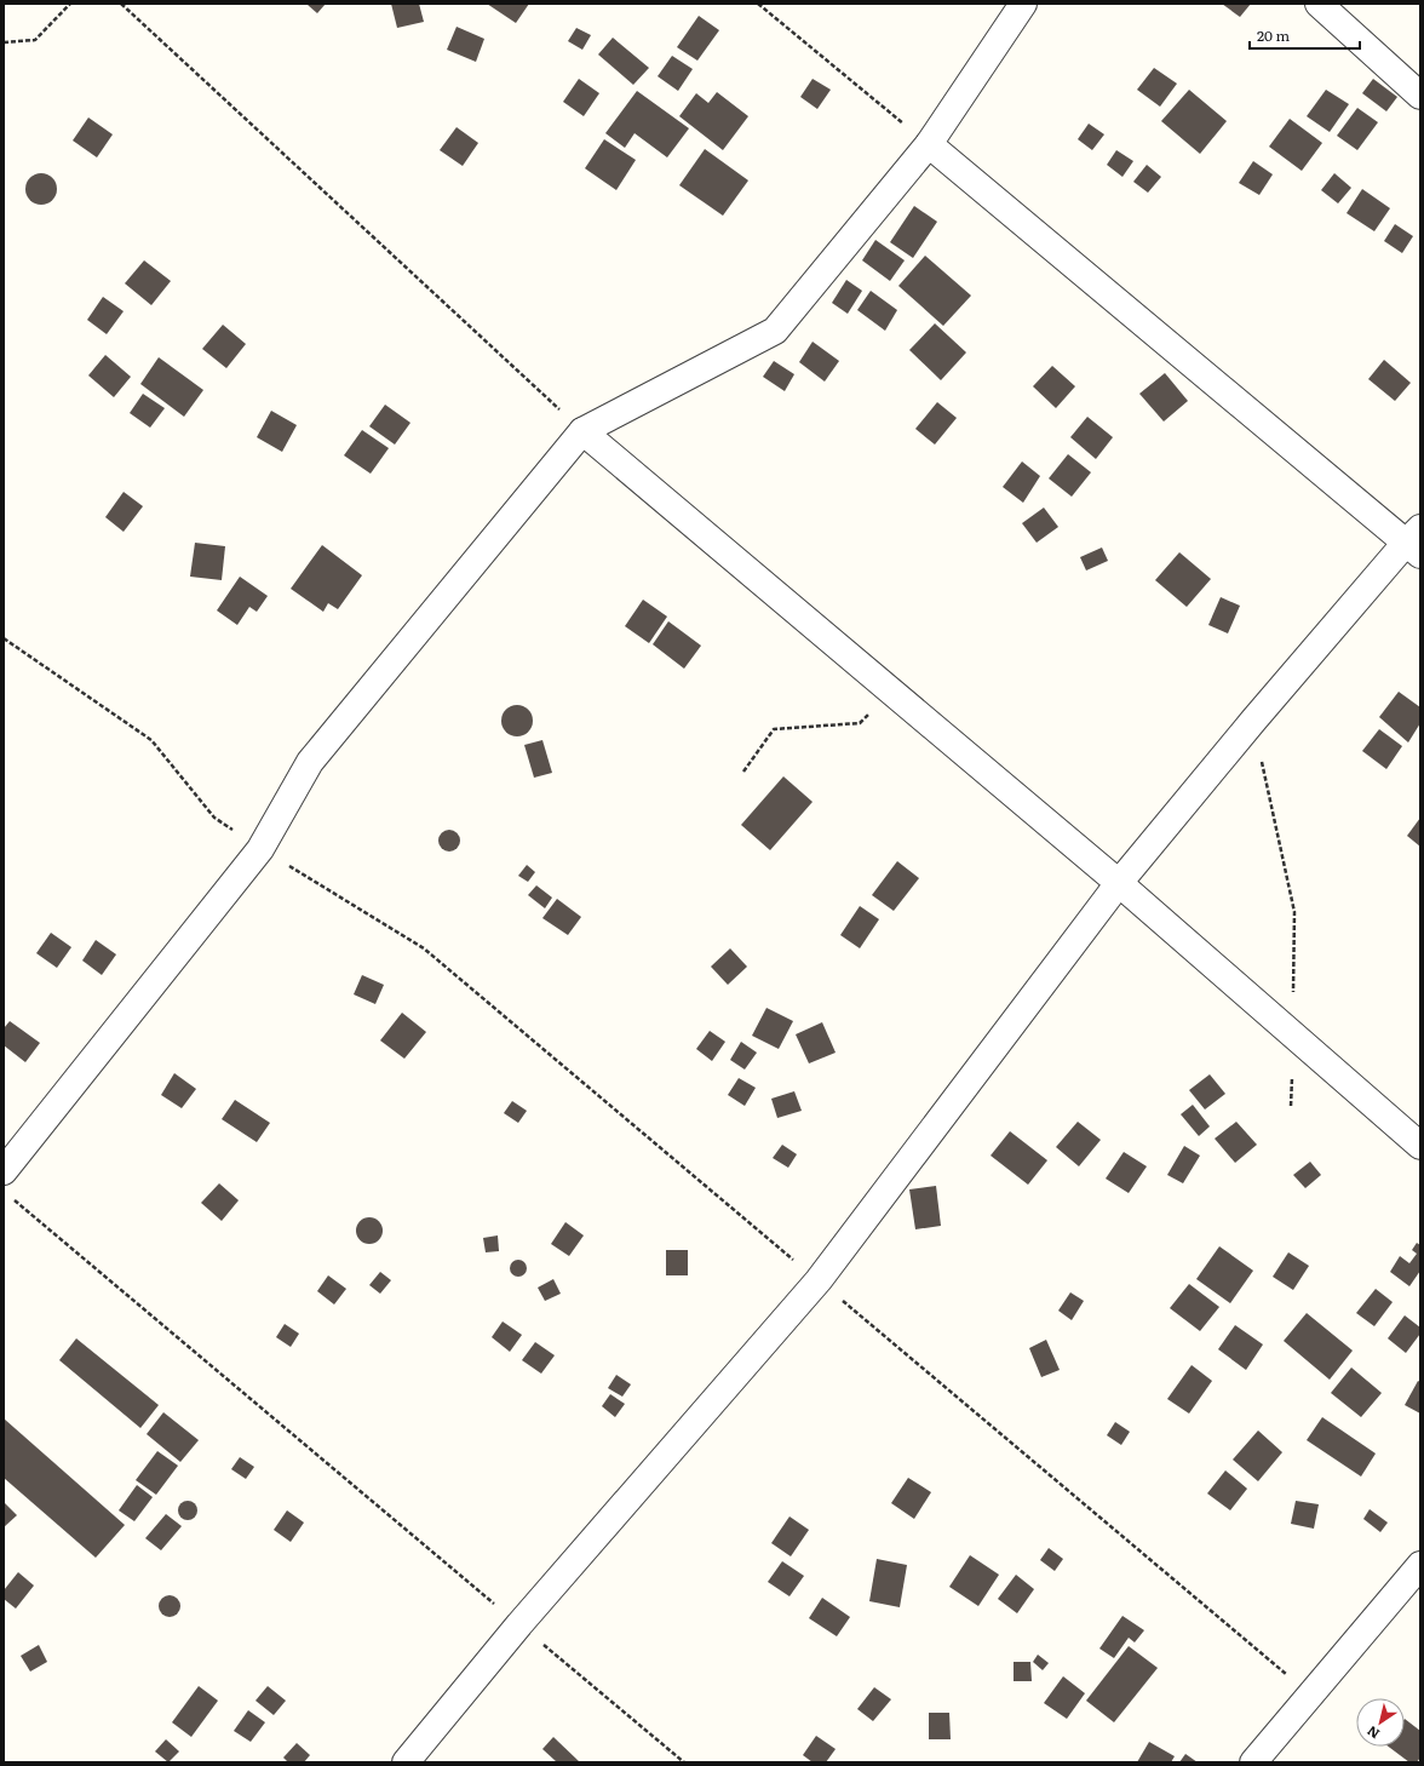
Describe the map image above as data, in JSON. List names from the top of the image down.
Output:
{
  "scale_bar": "20 m",
  "north": "bottom left"
}
